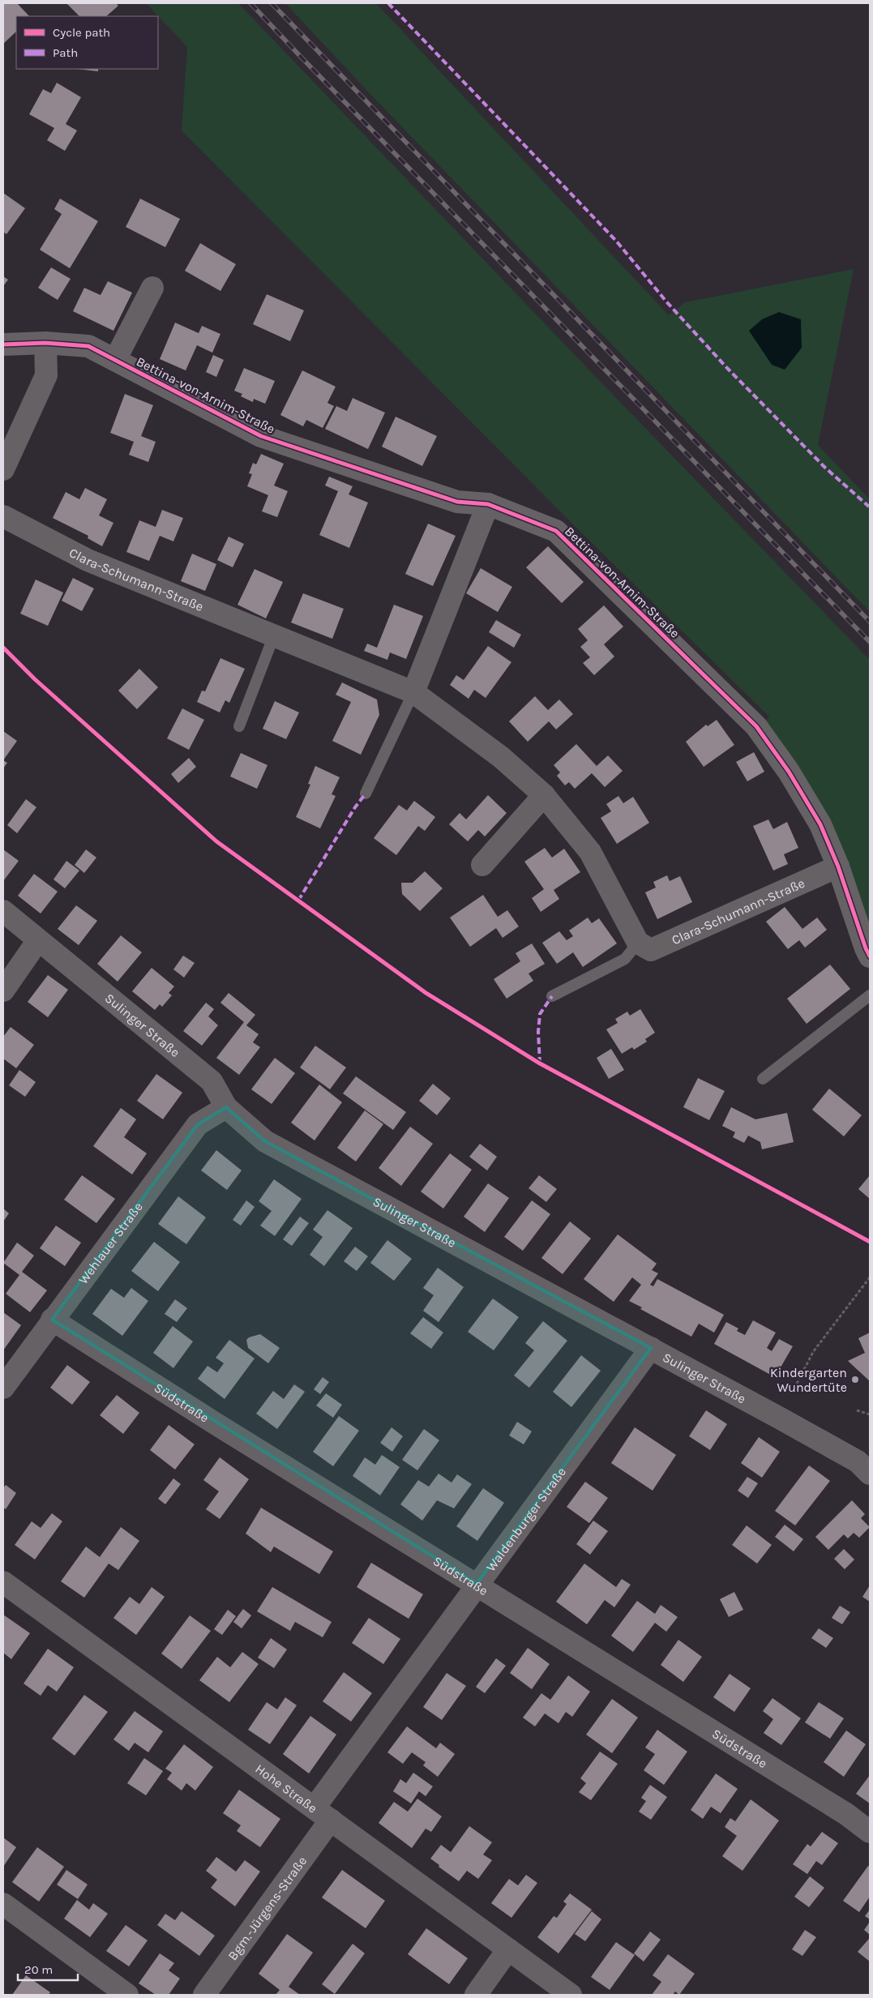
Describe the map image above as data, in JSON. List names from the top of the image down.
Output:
{
  "streets": {
    "street": [
      "Bettina-von-Arnim-Straße",
      "Clara-Schumann-Straße",
      "Sulinger Straße",
      "Wehlauer Straße",
      "Südstraße",
      "Waldenburger Straße",
      "Hohe Straße",
      "Bgm.-Jürgens-Straße"
    ]
  },
  "crossings": [
    ["Bettina-von-Arnim-Straße", "Clara-Schumann-Straße"],
    ["Sulinger Straße", "Wehlauer Straße"],
    ["Sulinger Straße", "Waldenburger Straße"],
    ["Wehlauer Straße", "Südstraße"],
    ["Südstraße", "Waldenburger Straße"],
    ["Waldenburger Straße", "Hohe Straße"],
    ["Waldenburger Straße", "Bgm.-Jürgens-Straße"],
    ["Hohe Straße", "Bgm.-Jürgens-Straße"]
  ],
  "places": ["Kindergarten Wundertüte"],
  "legend": ["Cycle path", "Path"],
  "scale_bar": "20 m"
}
